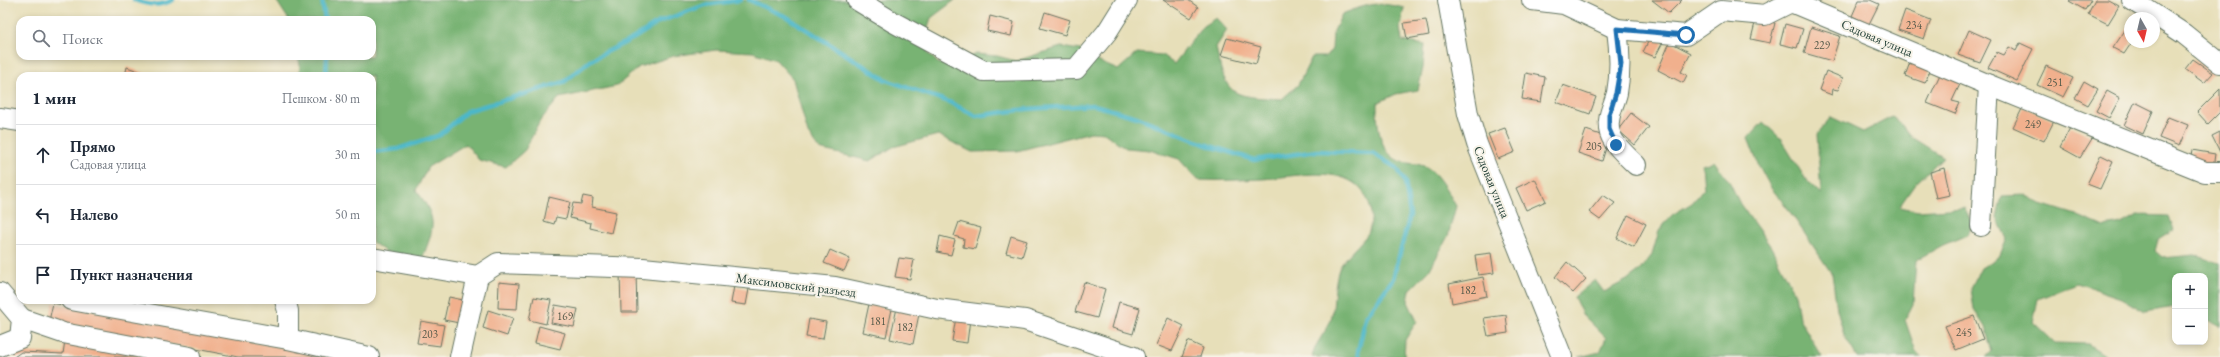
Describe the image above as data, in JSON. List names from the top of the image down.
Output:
{
  "streets": {
    "street": ["Садовая улица", "Максимовский разъезд"]
  },
  "house_numbers": [
    "234",
    "229",
    "251",
    "249",
    "205",
    "182",
    "169",
    "181",
    "182",
    "245",
    "203"
  ],
  "north": "bottom",
  "page": {
    "search": "Поиск",
    "heading": ["1 мин", "Пешком · 80 m"],
    "list": [
      ["Прямо", "Садовая улица", "30 m"],
      ["Налево", "50 m"],
      "Пункт назначения"
    ],
    "map_buttons": ["+", "−"]
  }
}
